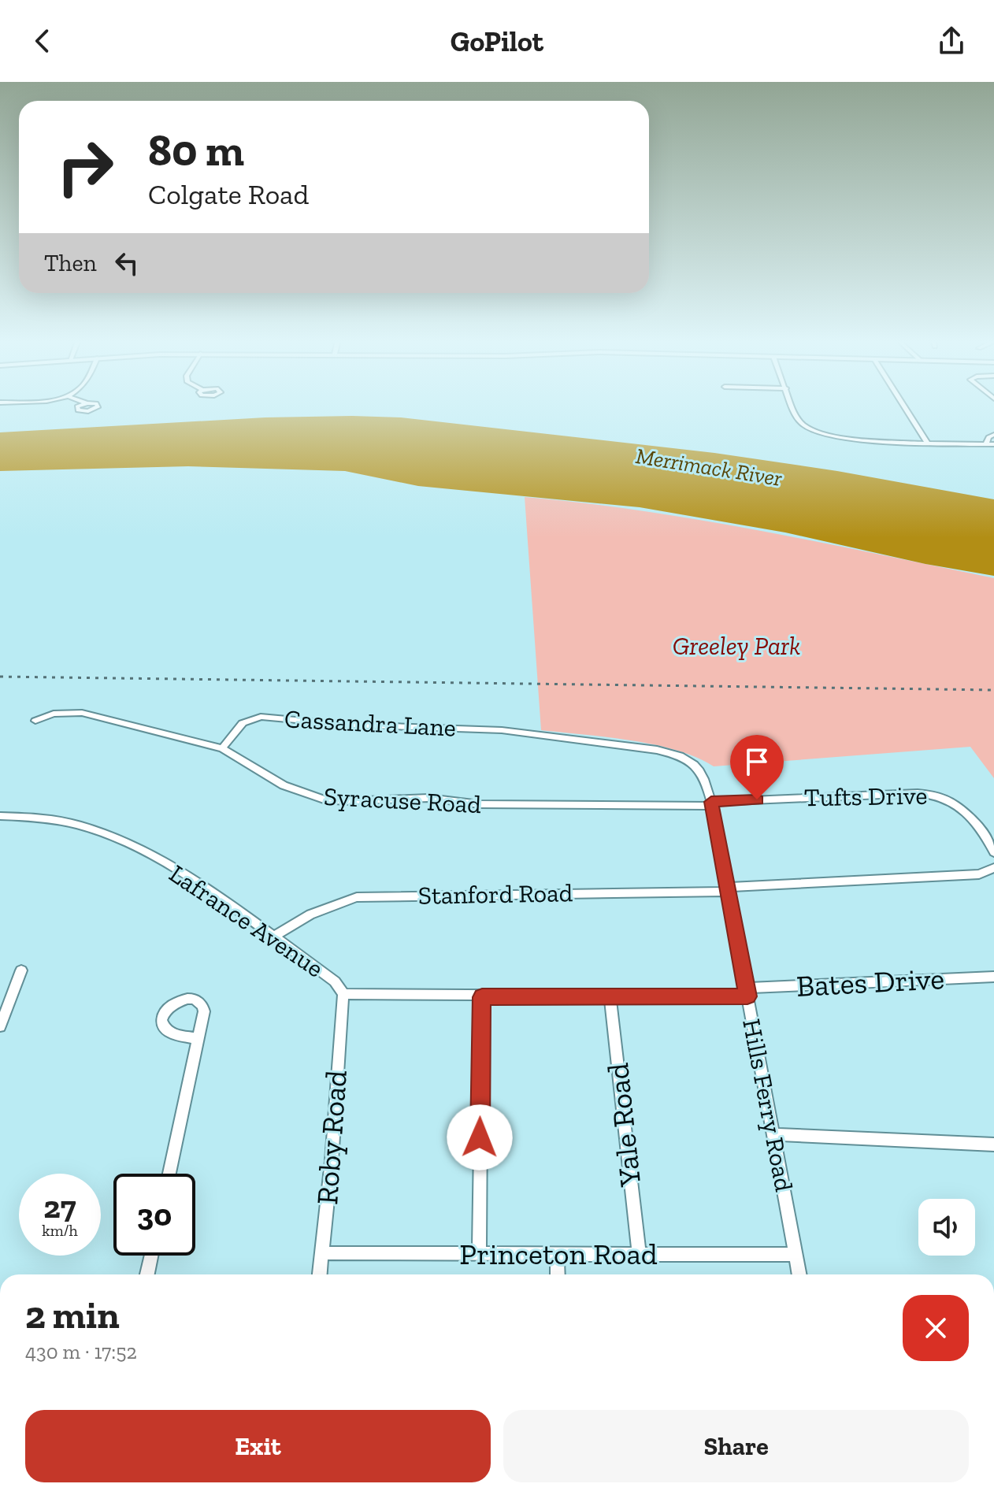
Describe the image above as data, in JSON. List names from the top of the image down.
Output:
{
  "streets": {
    "street": [
      "Cassandra Lane",
      "Tufts Drive",
      "Syracuse Road",
      "Stanford Road",
      "Lafrance Avenue",
      "Bates Drive",
      "Hills Ferry Road",
      "Yale Road",
      "Roby Road",
      "Princeton Road"
    ]
  },
  "crossings": [
    ["Cassandra Lane", "Syracuse Road"],
    ["Cassandra Lane", "Hills Ferry Road"],
    ["Tufts Drive", "Syracuse Road"],
    ["Tufts Drive", "Hills Ferry Road"],
    ["Syracuse Road", "Hills Ferry Road"],
    ["Stanford Road", "Lafrance Avenue"],
    ["Stanford Road", "Hills Ferry Road"],
    ["Lafrance Avenue", "Bates Drive"],
    ["Lafrance Avenue", "Roby Road"],
    ["Bates Drive", "Hills Ferry Road"],
    ["Bates Drive", "Yale Road"],
    ["Bates Drive", "Roby Road"],
    ["Hills Ferry Road", "Princeton Road"],
    ["Yale Road", "Princeton Road"],
    ["Roby Road", "Princeton Road"]
  ],
  "water": ["Merrimack River"],
  "parks": ["Greeley Park"],
  "page": {
    "header": "GoPilot",
    "turn": ["80 m", "Colgate Road"],
    "then": "Then",
    "speed": "27 km/h",
    "limit": "30",
    "heading": ["2 min", "430 m · 17:52"],
    "buttons": ["Exit", "Share"]
  }
}
